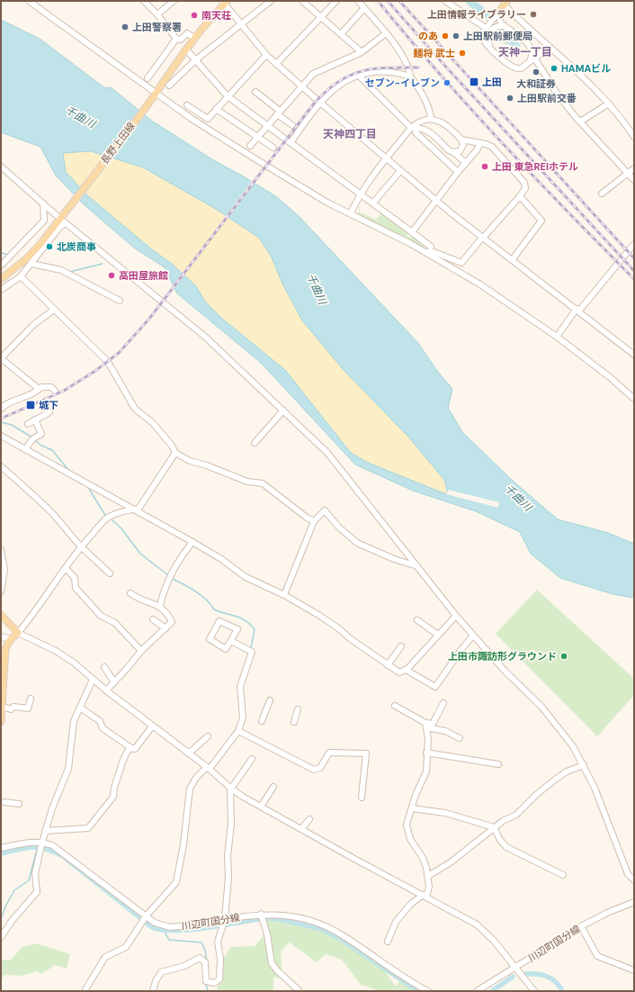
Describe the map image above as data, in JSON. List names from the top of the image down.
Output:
{
  "streets": {
    "main road": ["長野上田線"],
    "street": ["川辺町国分線"]
  },
  "districts": ["天神一丁目", "天神四丁目"],
  "water": ["千曲川"],
  "places": {
    "other": [
      "上田情報ライブラリー",
      "南天荘",
      "上田警察署",
      "のあ",
      "上田駅前郵便局",
      "麺将 武士",
      "HAMAビル",
      "大和証券",
      "セブン-イレブン",
      "上田駅前交番",
      "上田 東急REIホテル",
      "北炭商事",
      "高田屋旅館",
      "上田市諏訪形グラウンド"
    ],
    "transit": ["上田", "城下"]
  }
}
